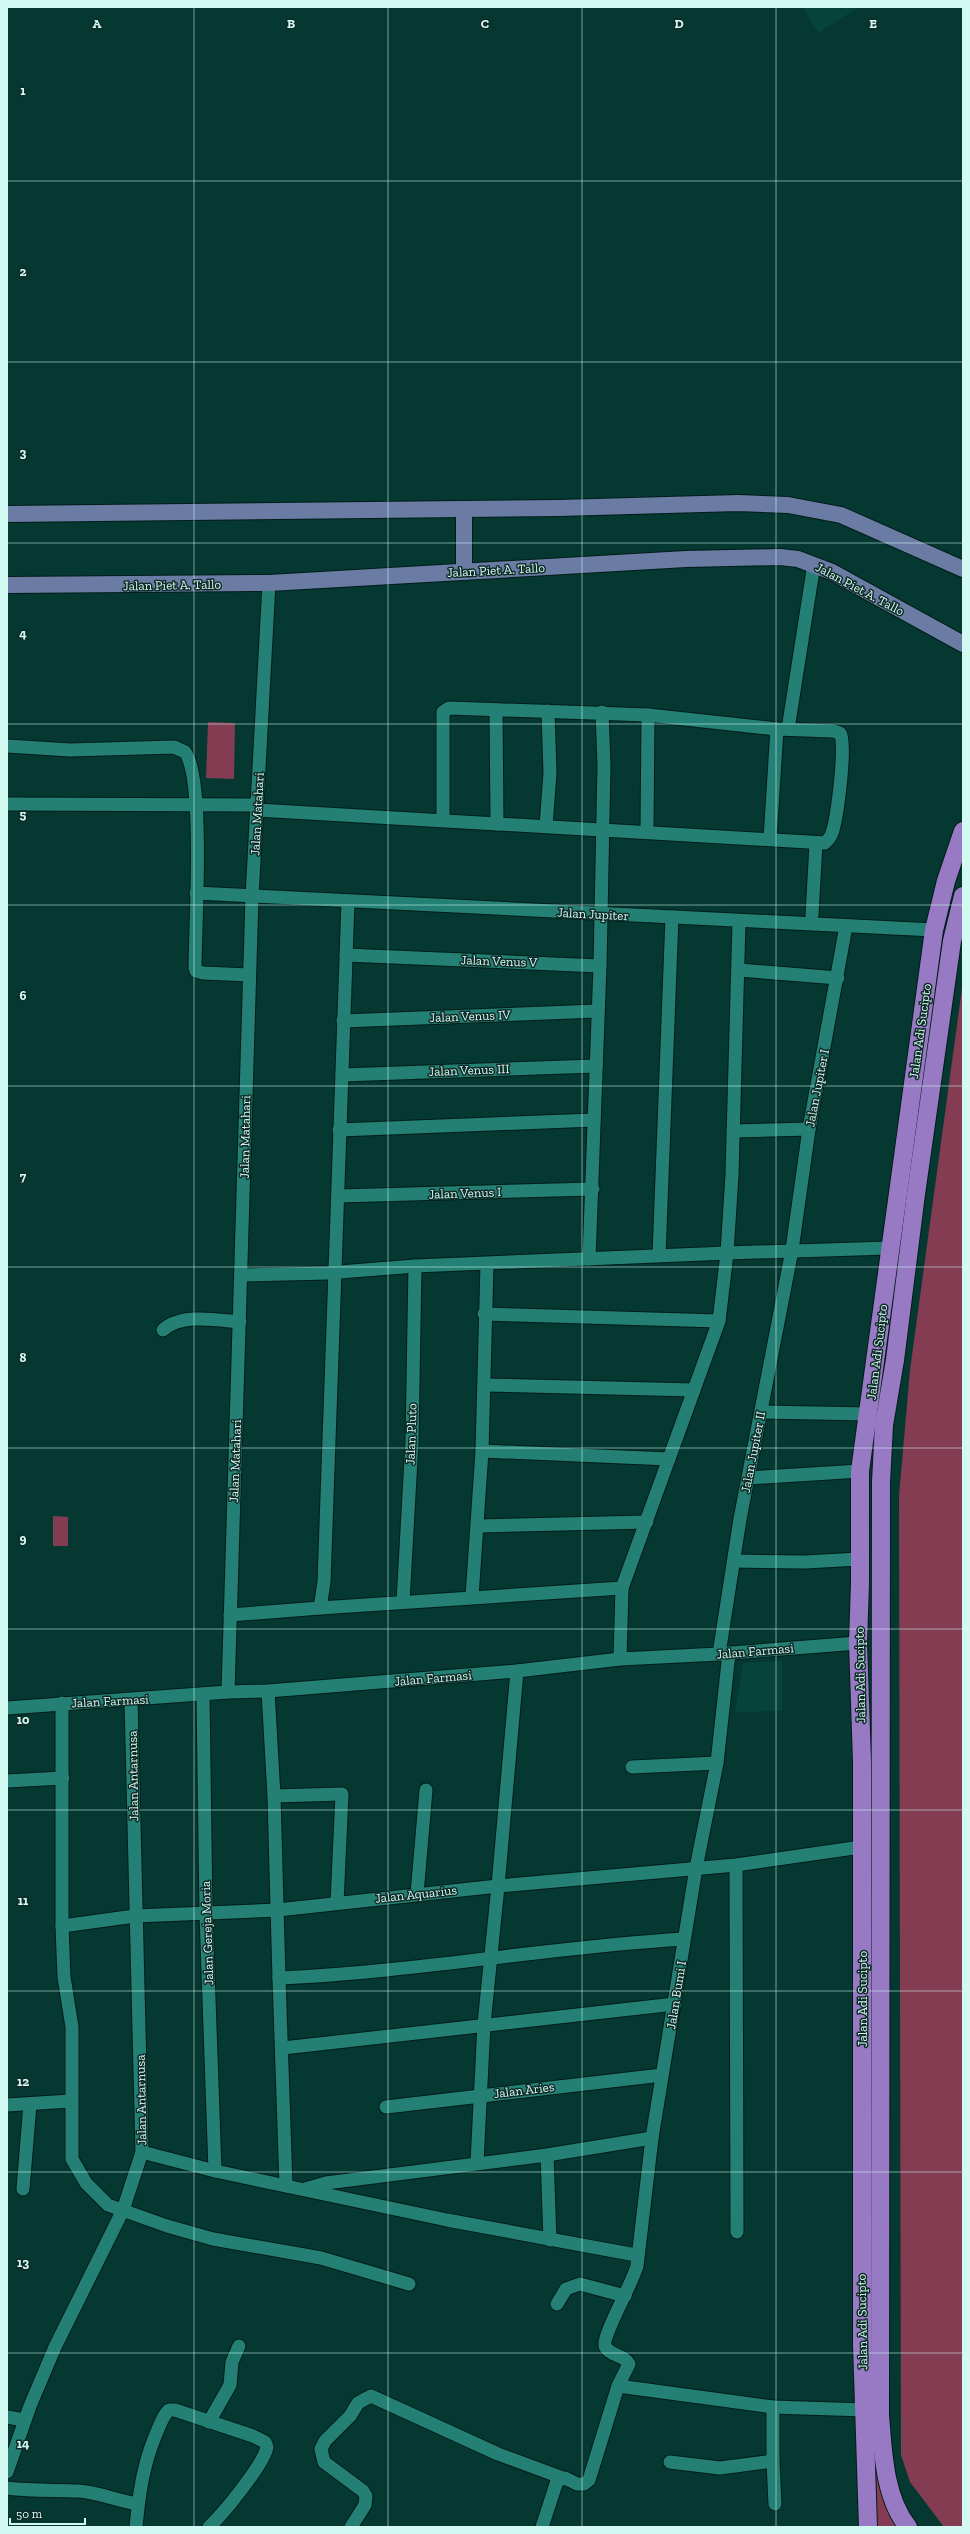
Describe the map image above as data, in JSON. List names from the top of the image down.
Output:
{
  "streets": {
    "highway": ["Jalan Adi Sucipto"],
    "main road": ["Jalan Piet A. Tallo"],
    "street": [
      "Jalan Matahari",
      "Jalan Jupiter",
      "Jalan Venus V",
      "Jalan Venus IV",
      "Jalan Venus III",
      "Jalan Jupiter I",
      "Jalan Venus I",
      "Jalan Pluto",
      "Jalan Jupiter II",
      "Jalan Farmasi",
      "Jalan Antarnusa",
      "Jalan Aquarius",
      "Jalan Gereja Moria",
      "Jalan Bumi I",
      "Jalan Aries"
    ]
  },
  "crossings": [
    ["Jalan Piet A. Tallo", "Jalan Matahari"],
    ["Jalan Matahari", "Jalan Jupiter"],
    ["Jalan Matahari", "Jalan Farmasi"],
    ["Jalan Jupiter", "Jalan Adi Sucipto"],
    ["Jalan Jupiter", "Jalan Jupiter I"],
    ["Jalan Adi Sucipto", "Jalan Farmasi"],
    ["Jalan Adi Sucipto", "Jalan Aquarius"],
    ["Jalan Jupiter I", "Jalan Jupiter II"],
    ["Jalan Jupiter II", "Jalan Farmasi"],
    ["Jalan Jupiter II", "Jalan Bumi I"],
    ["Jalan Farmasi", "Jalan Antarnusa"],
    ["Jalan Farmasi", "Jalan Gereja Moria"],
    ["Jalan Farmasi", "Jalan Bumi I"],
    ["Jalan Antarnusa", "Jalan Aquarius"],
    ["Jalan Aquarius", "Jalan Gereja Moria"],
    ["Jalan Aquarius", "Jalan Bumi I"],
    ["Jalan Bumi I", "Jalan Aries"]
  ],
  "scale_bar": "50 m",
  "grid": {
    "columns": [
      "A",
      "B",
      "C",
      "D",
      "E"
    ],
    "rows": [
      "1",
      "2",
      "3",
      "4",
      "5",
      "6",
      "7",
      "8",
      "9",
      "10",
      "11",
      "12",
      "13",
      "14"
    ]
  }
}
